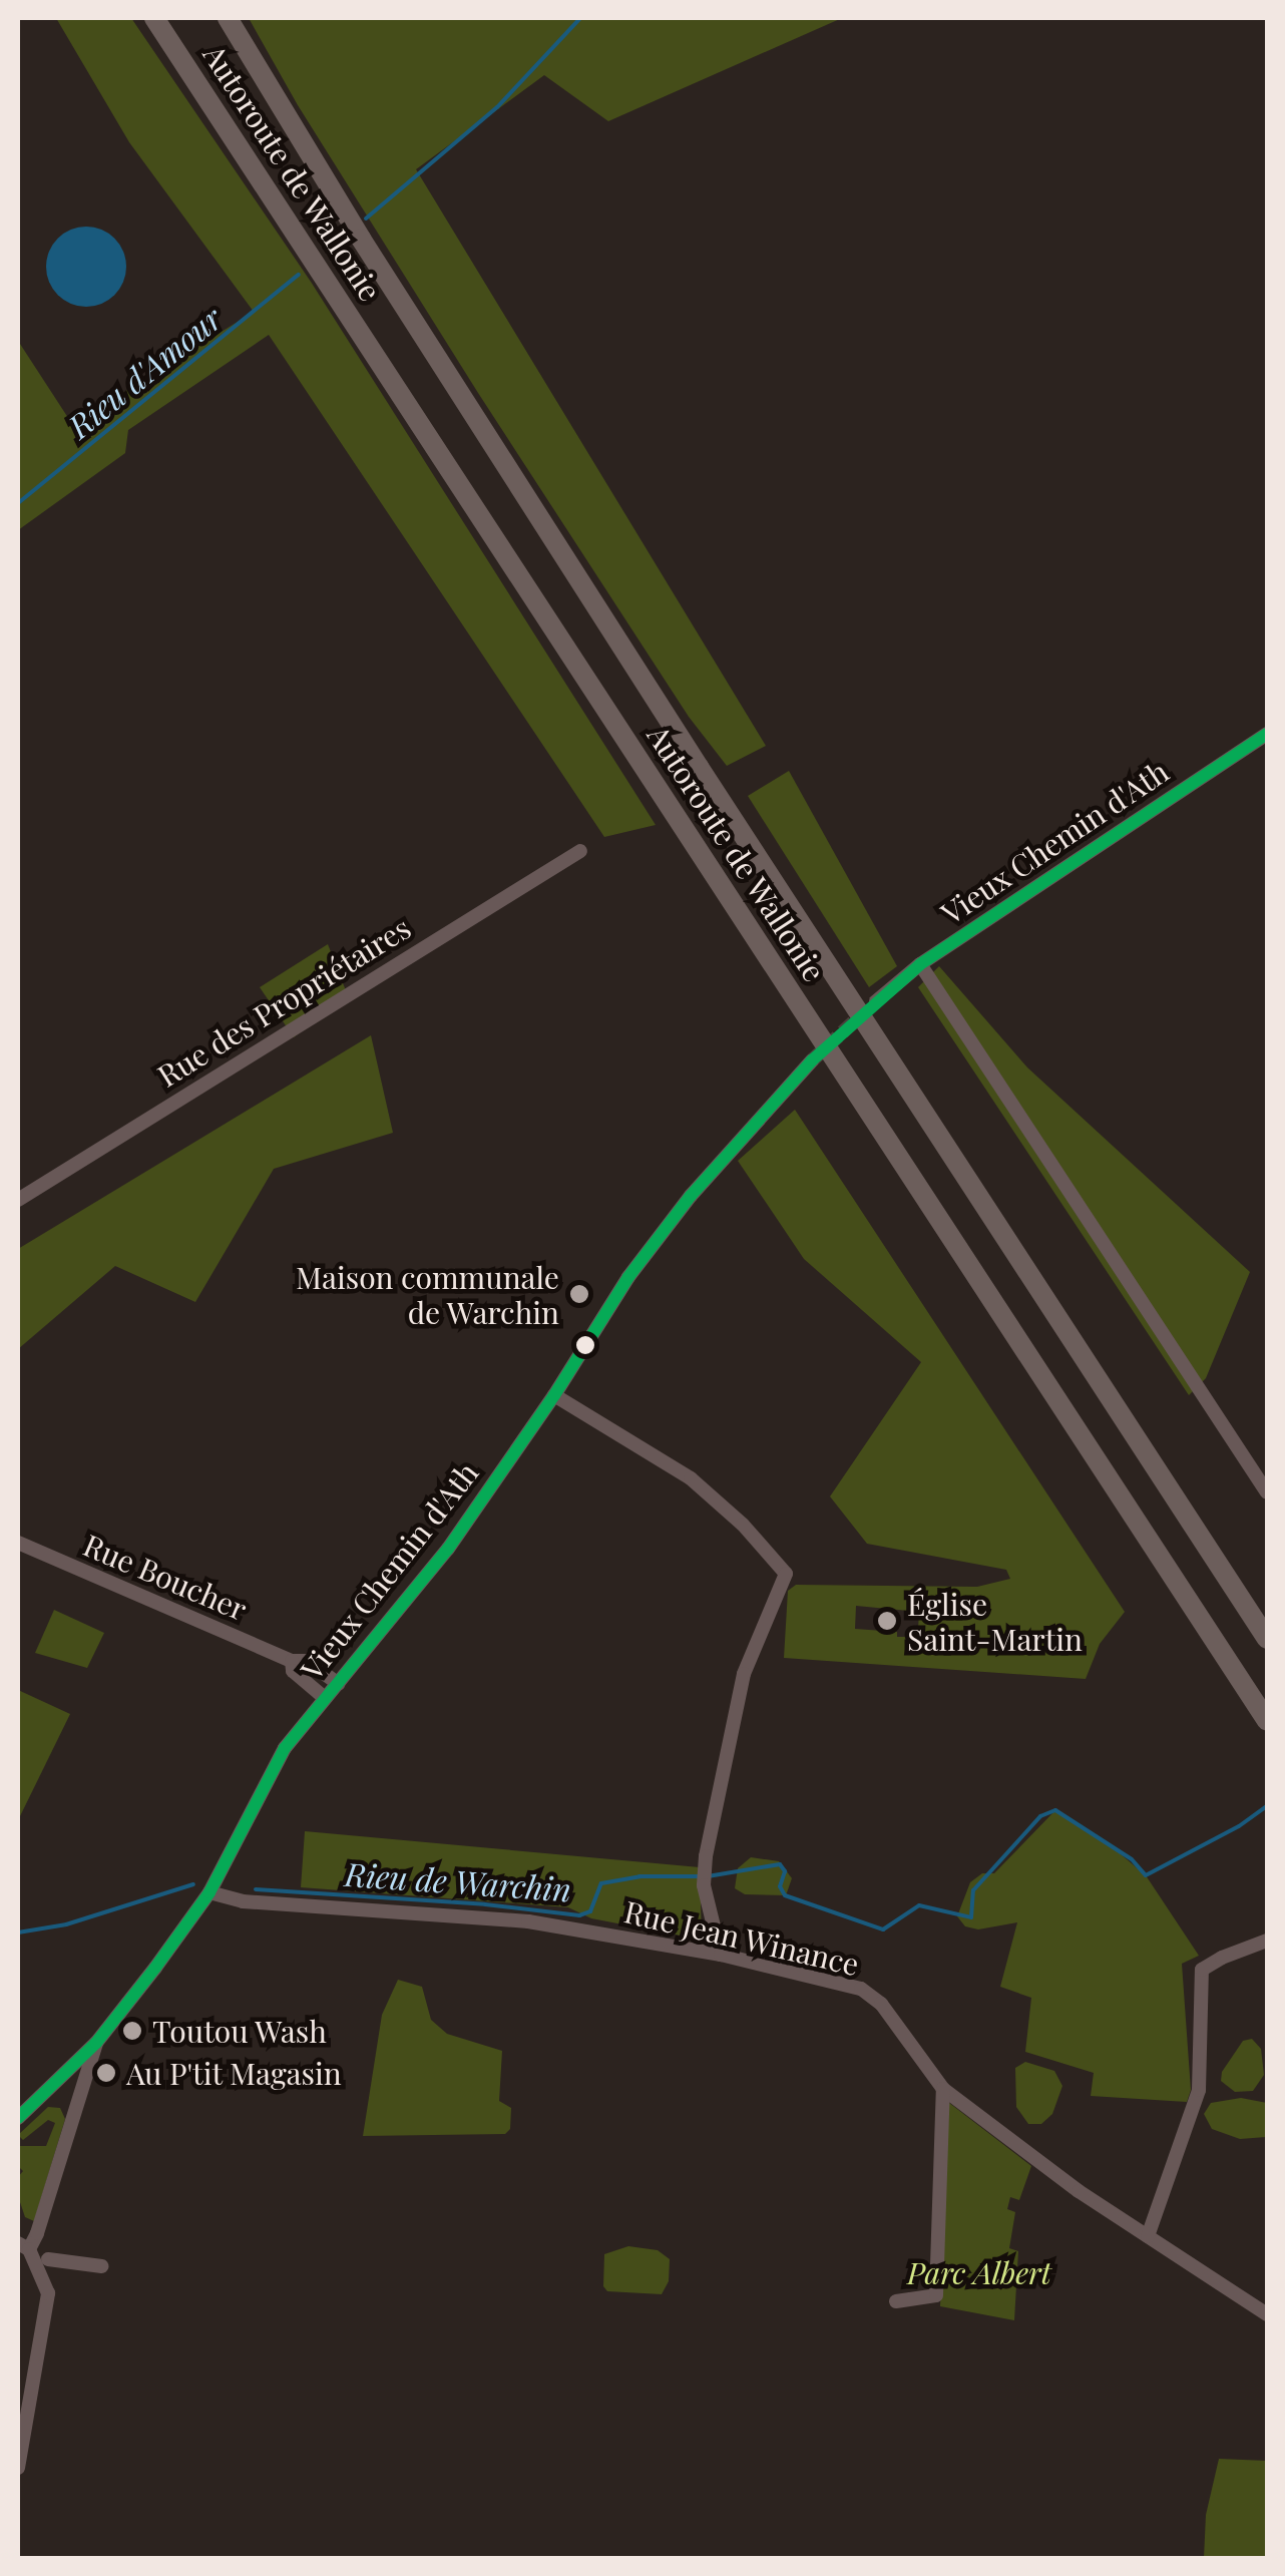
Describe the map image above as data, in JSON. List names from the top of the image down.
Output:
{
  "streets": {
    "highway": ["Autoroute de Wallonie"],
    "street": [
      "Vieux Chemin d'Ath",
      "Rue des Propriétaires",
      "Rue Boucher",
      "Rue Jean Winance"
    ]
  },
  "crossings": [
    ["Vieux Chemin d'Ath", "Rue Boucher"],
    ["Vieux Chemin d'Ath", "Rue Jean Winance"]
  ],
  "water": ["Rieu d'Amour", "Rieu de Warchin"],
  "parks": ["Parc Albert"],
  "places": [
    "Maison communale de Warchin",
    "Église Saint-Martin",
    "Toutou Wash",
    "Au P'tit Magasin"
  ]
}
